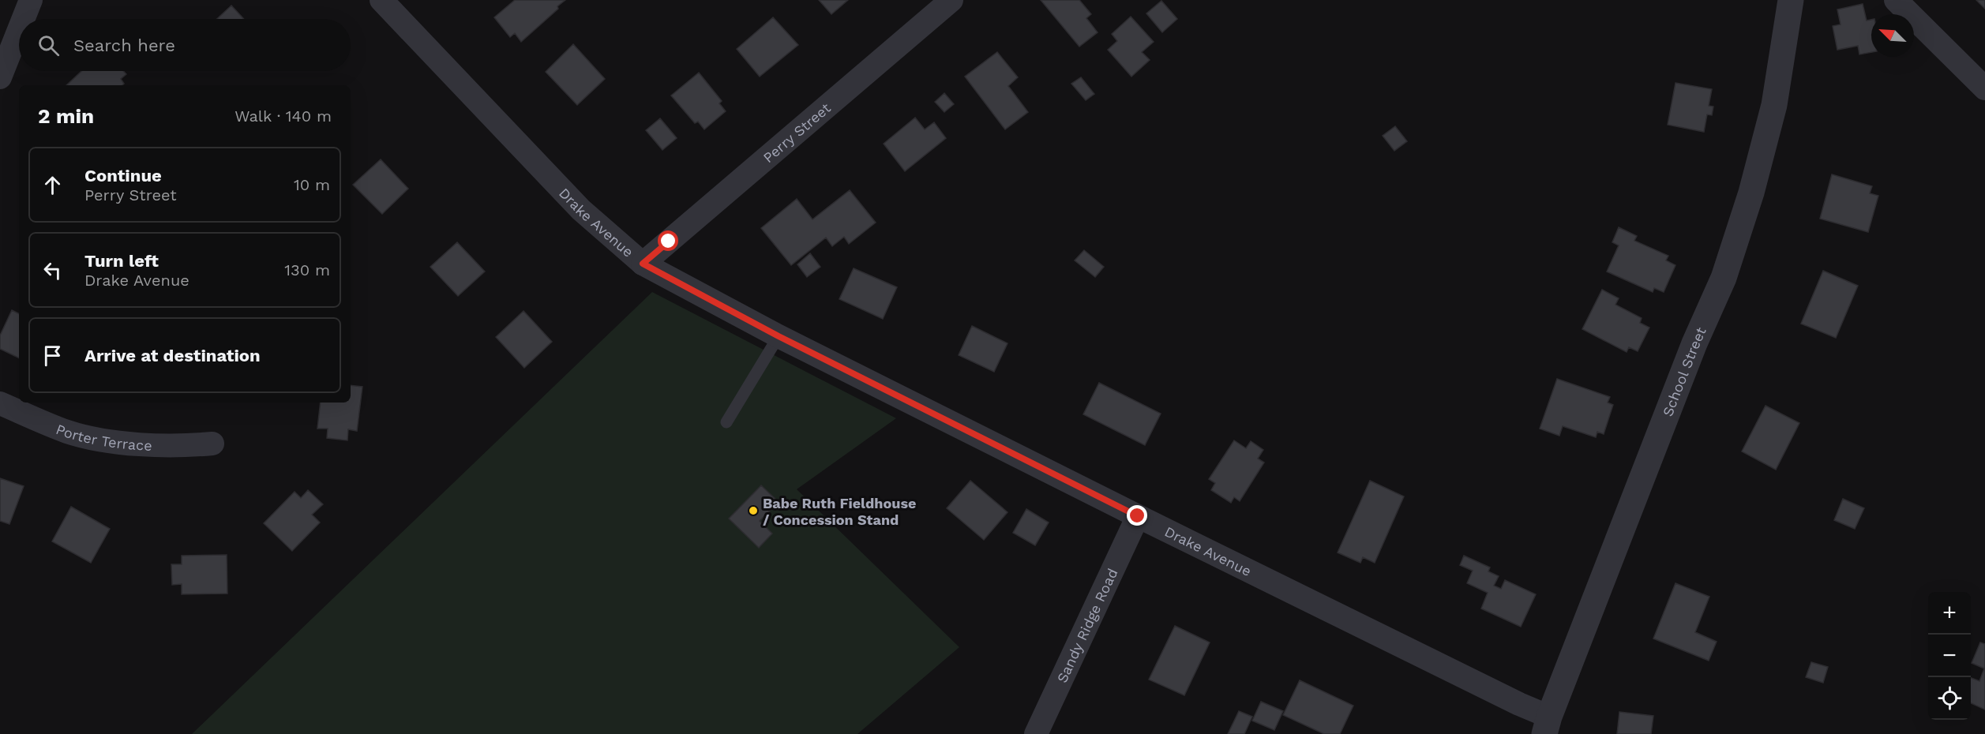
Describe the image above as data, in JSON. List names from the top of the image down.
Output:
{
  "streets": {
    "street": [
      "Perry Street",
      "Drake Avenue",
      "School Street",
      "Porter Terrace",
      "Sandy Ridge Road"
    ]
  },
  "crossings": [
    ["Perry Street", "Drake Avenue"],
    ["Drake Avenue", "School Street"],
    ["Drake Avenue", "Sandy Ridge Road"]
  ],
  "places": ["Babe Ruth Fieldhouse / Concession Stand"],
  "north": "top left",
  "page": {
    "search": "Search here",
    "heading": ["2 min", "Walk · 140 m"],
    "list": [
      ["Continue", "Perry Street", "10 m"],
      ["Turn left", "Drake Avenue", "130 m"],
      "Arrive at destination"
    ],
    "map_buttons": ["+", "−"]
  }
}
